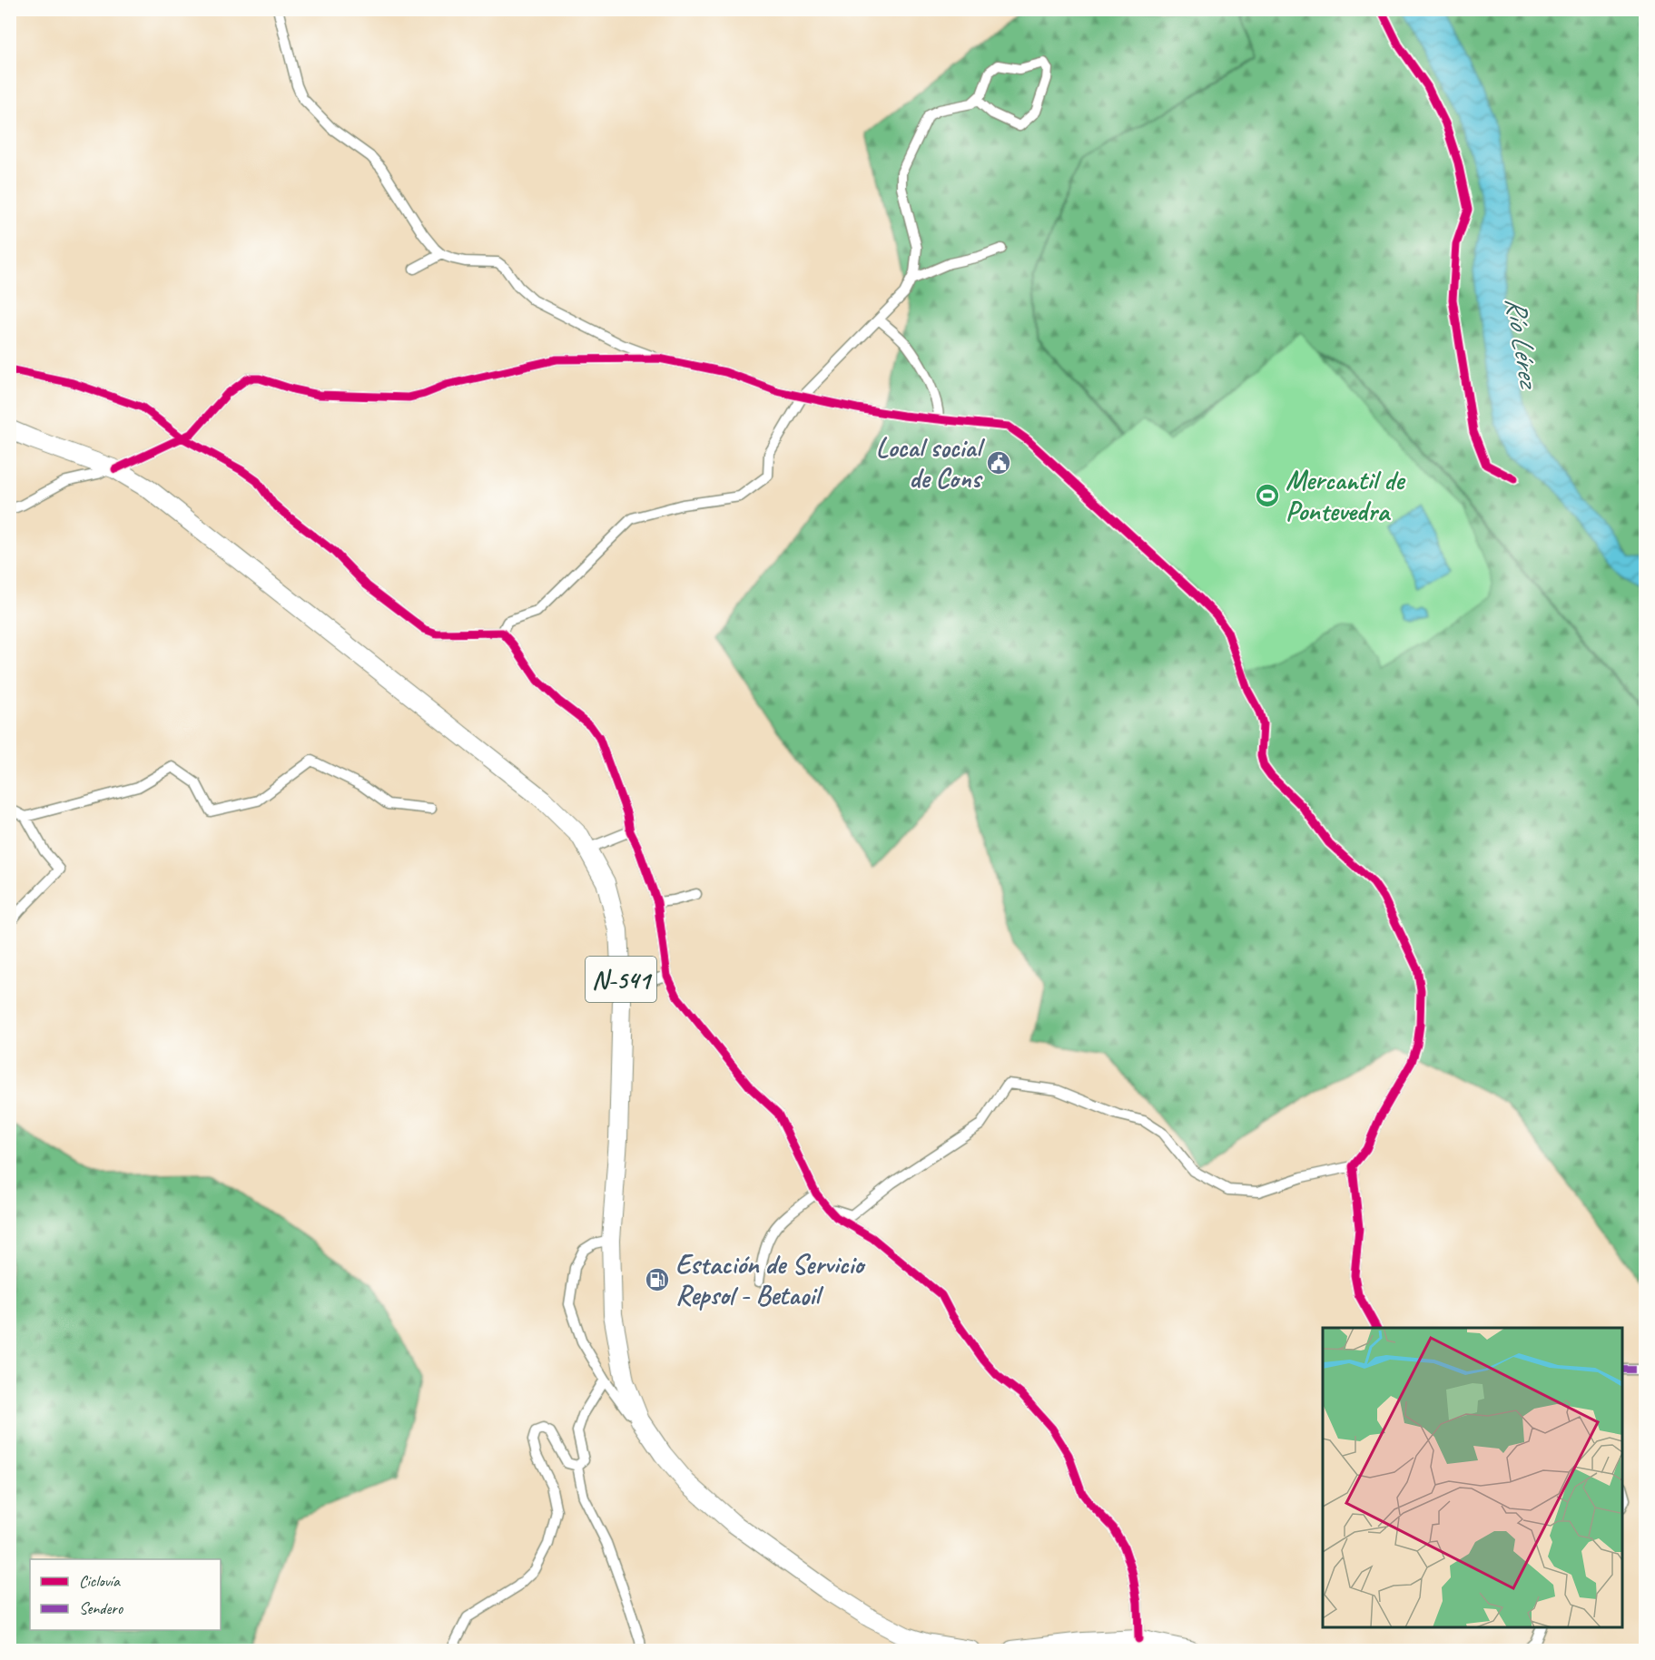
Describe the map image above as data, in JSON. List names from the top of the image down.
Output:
{
  "streets": {
    "highway": ["N-541"]
  },
  "water": ["Río Lérez"],
  "places": {
    "public building": ["Local social de Cons"],
    "sports": ["Mercantil de Pontevedra"],
    "fuel station": ["Estación de Servicio Repsol - Betaoil"]
  },
  "legend": ["Ciclovía", "Sendero"]
}
